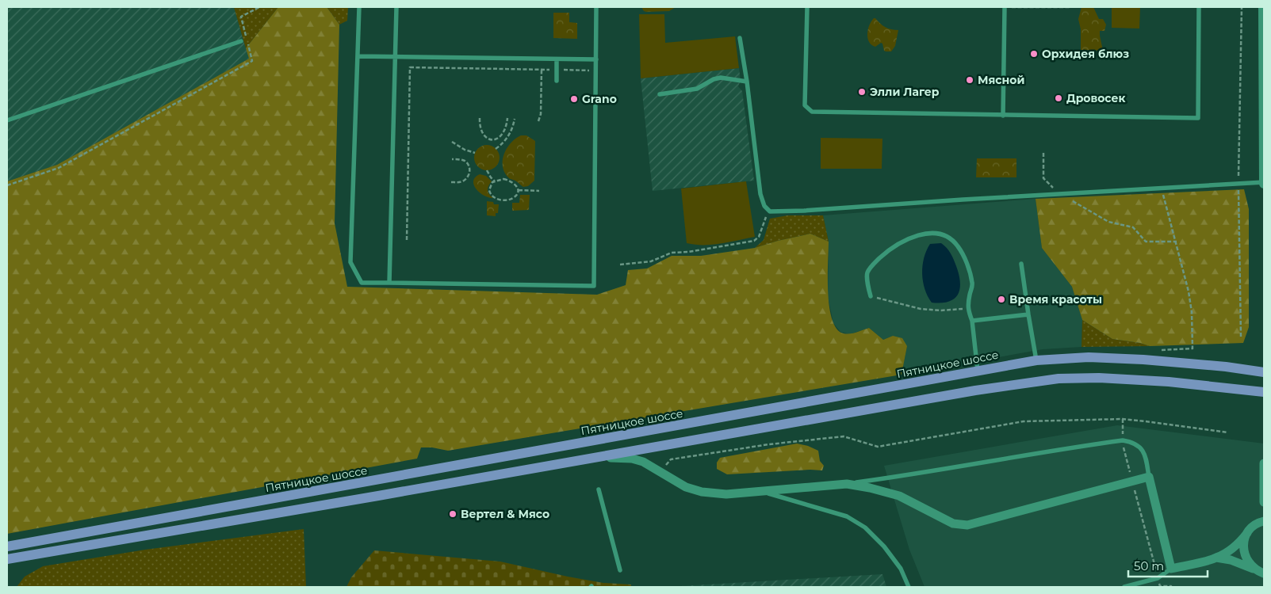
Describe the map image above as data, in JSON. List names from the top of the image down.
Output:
{
  "streets": {
    "main road": ["Пятницкое шоссе"]
  },
  "places": [
    "Орхидея блюз",
    "Мясной",
    "Элли Лагер",
    "Дровосек",
    "Grano",
    "Время красоты",
    "Вертел & Мясо"
  ],
  "scale_bar": "50 m"
}
